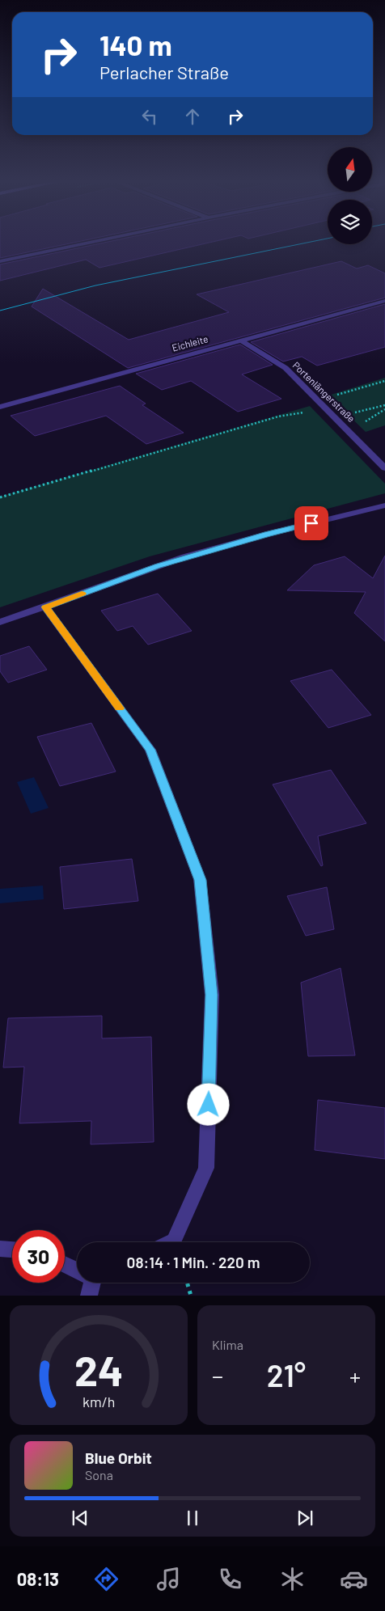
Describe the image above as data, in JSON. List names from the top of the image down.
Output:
{
  "streets": {
    "street": ["Eichleite", "Portenlängerstraße"]
  },
  "crossings": [
    ["Eichleite", "Portenlängerstraße"]
  ],
  "north": "top",
  "page": {
    "turn": ["140 m", "Perlacher Straße"],
    "limit": "30",
    "trip": "08:14 · 1 Min. · 220 m",
    "tile": "Klima",
    "heat": ["−", "21°", "+"],
    "song": ["Blue Orbit", "Sona"],
    "tabs": "08:13",
    "gauge": ["24", "km/h"]
  }
}
